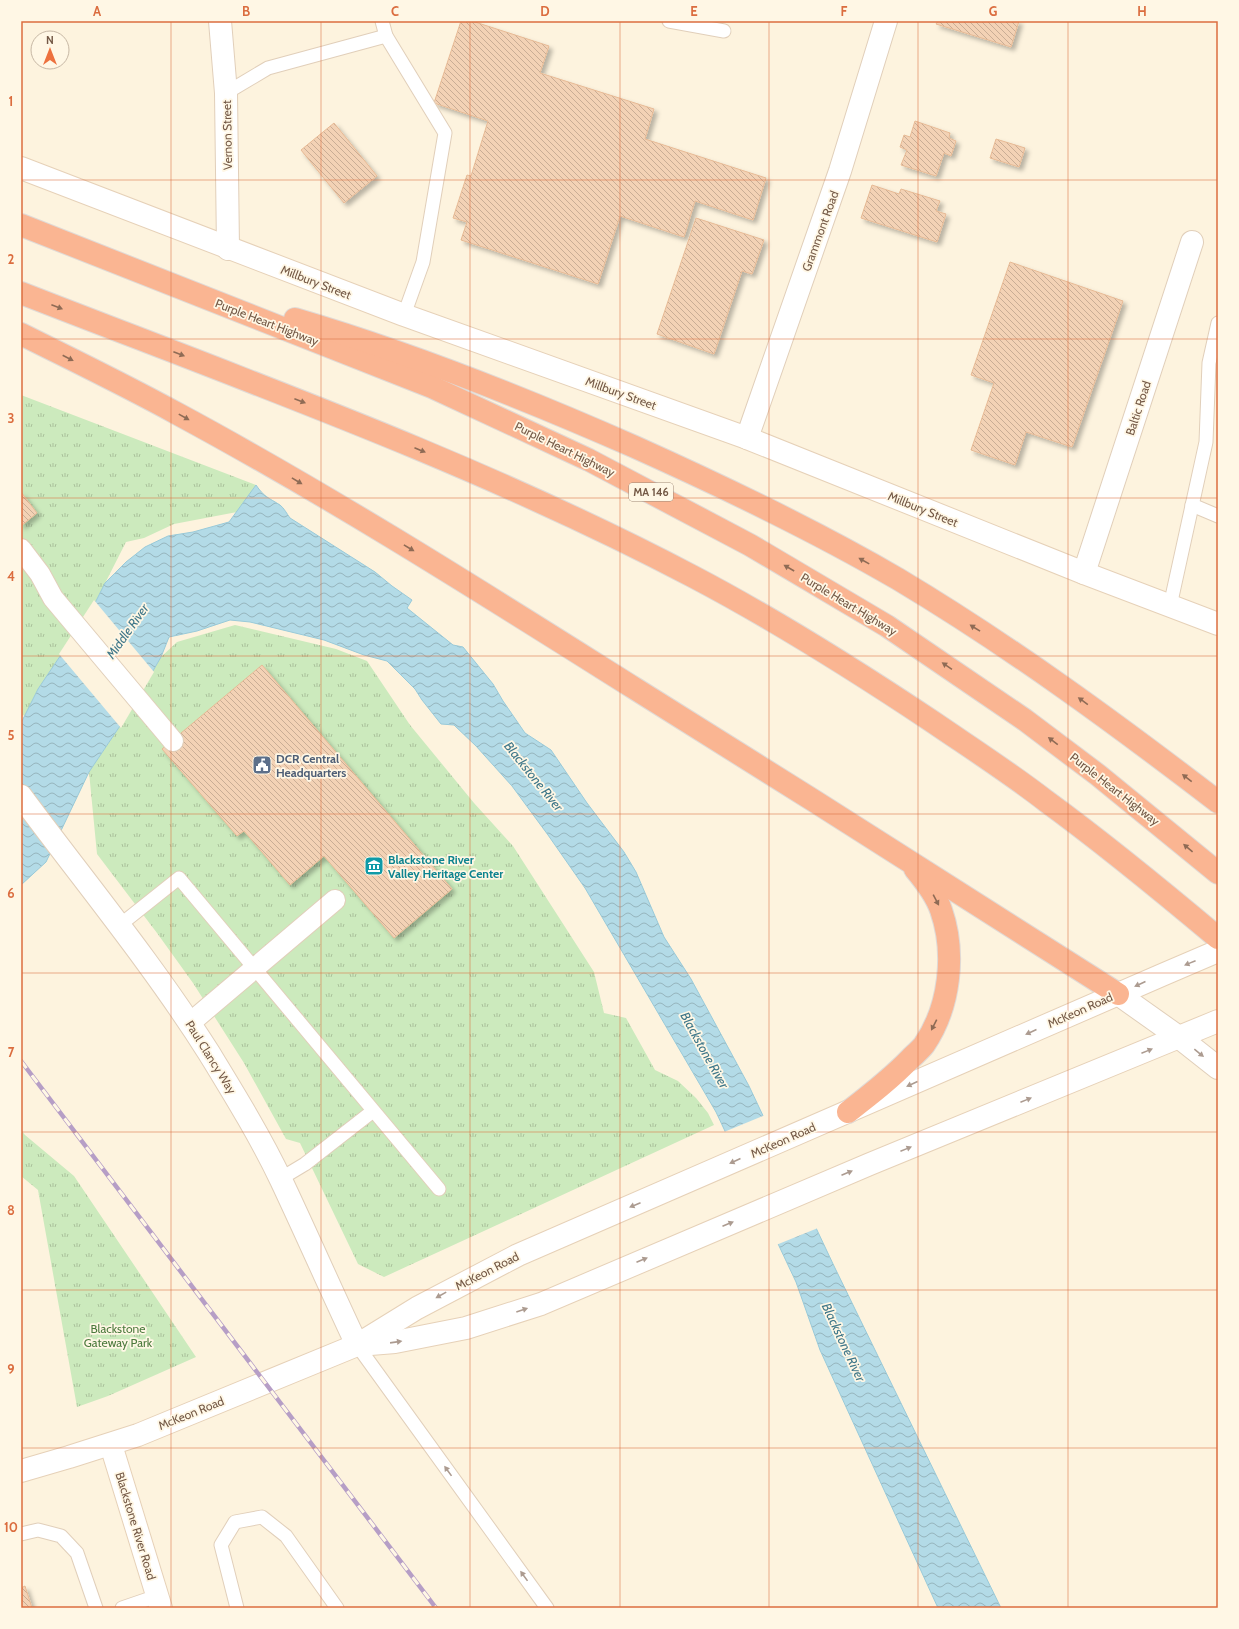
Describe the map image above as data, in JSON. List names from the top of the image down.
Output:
{
  "streets": {
    "highway": ["Purple Heart Highway", "MA 146"],
    "main road": [
      "Vernon Street",
      "Grammont Road",
      "Millbury Street",
      "Baltic Road",
      "McKeon Road",
      "Paul Clancy Way",
      "Blackstone River Road"
    ]
  },
  "crossings": [
    ["Vernon Street", "Millbury Street"],
    ["Grammont Road", "Millbury Street"],
    ["Millbury Street", "Baltic Road"],
    ["McKeon Road", "Paul Clancy Way"],
    ["McKeon Road", "Blackstone River Road"]
  ],
  "water": ["Middle River", "Blackstone River"],
  "parks": ["Blackstone Gateway Park"],
  "places": {
    "public building": ["DCR Central Headquarters"],
    "museum": ["Blackstone River Valley Heritage Center"]
  },
  "north": "top",
  "grid": {
    "columns": [
      "A",
      "B",
      "C",
      "D",
      "E",
      "F",
      "G",
      "H"
    ],
    "rows": [
      "1",
      "2",
      "3",
      "4",
      "5",
      "6",
      "7",
      "8",
      "9",
      "10"
    ]
  }
}
